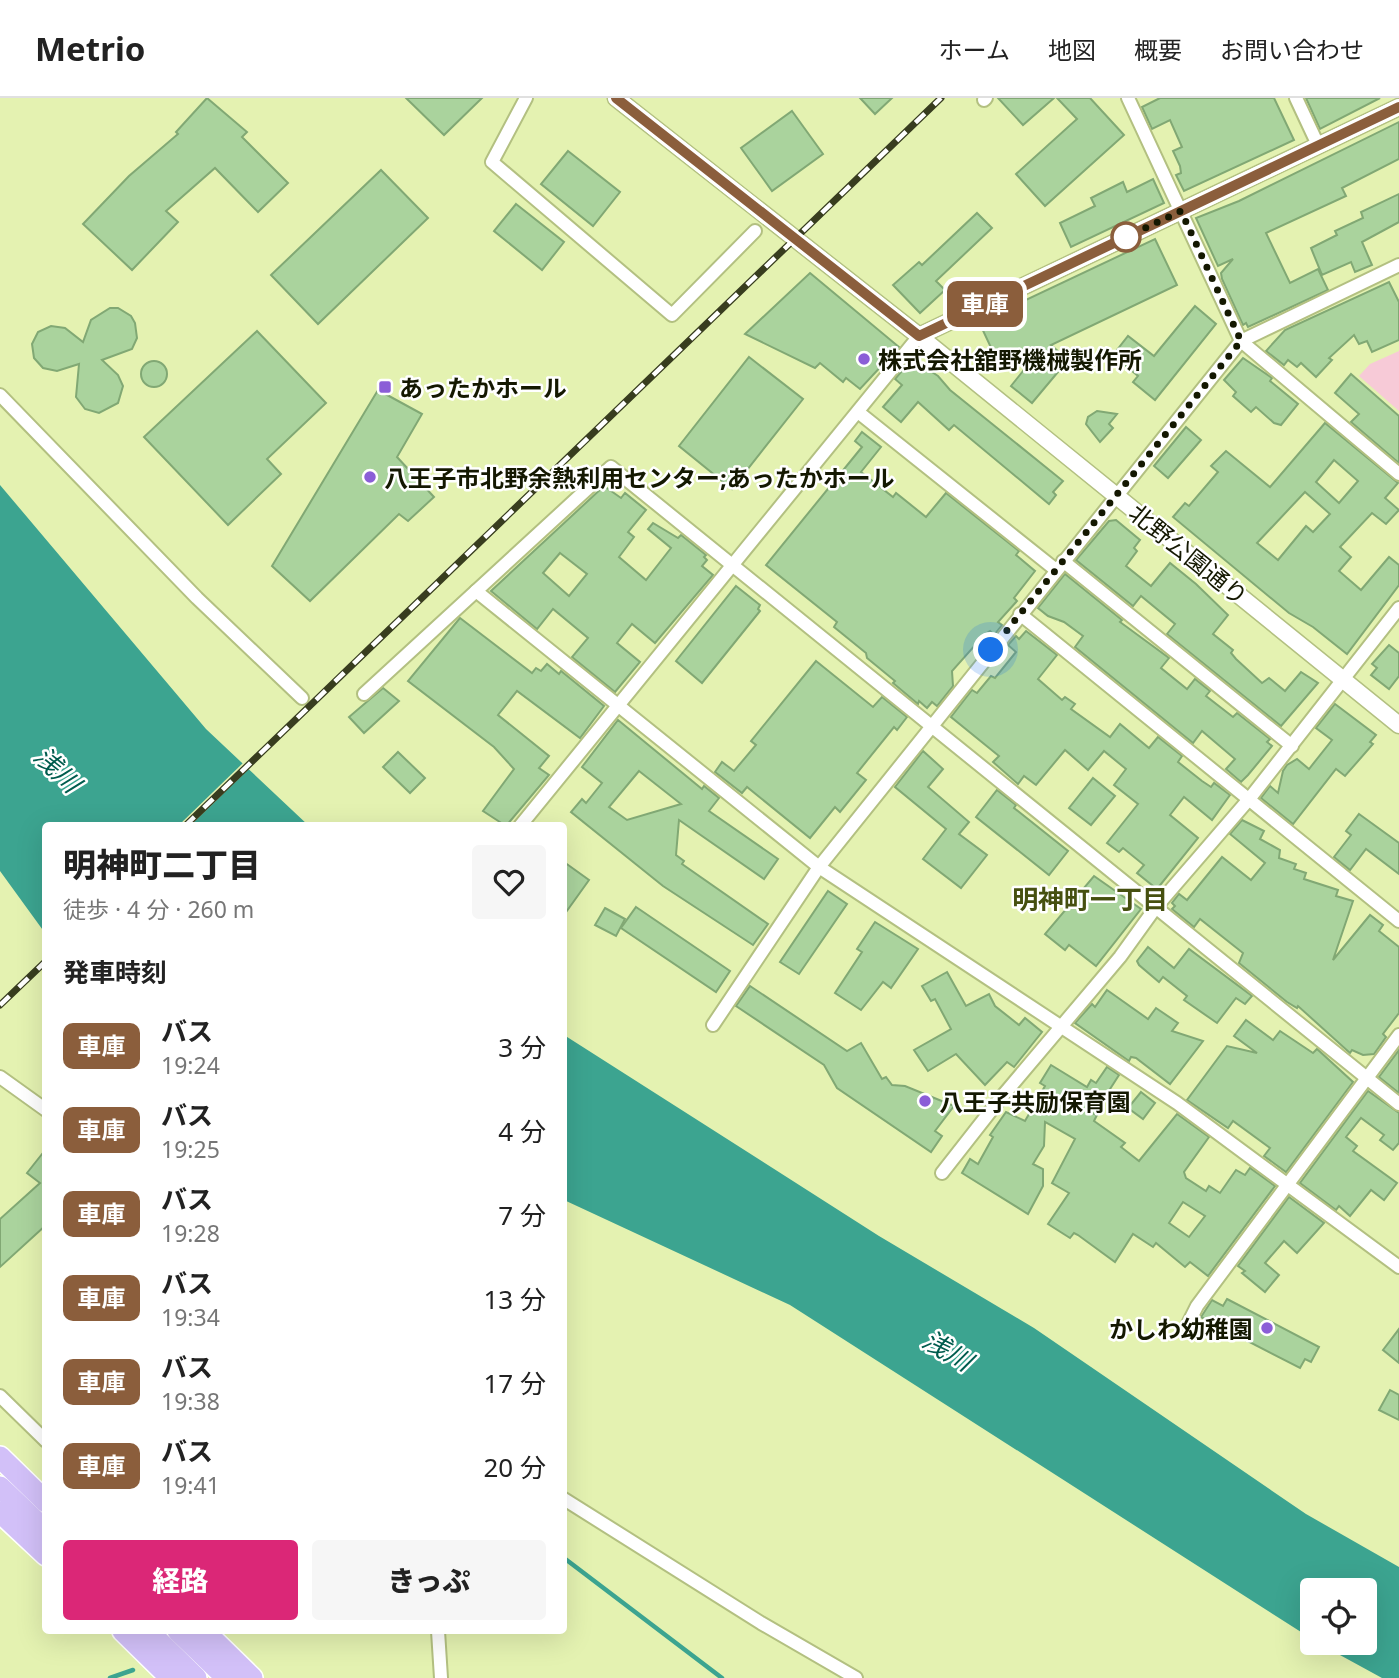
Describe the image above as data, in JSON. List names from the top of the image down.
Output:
{
  "streets": {
    "street": ["北野公園通り"]
  },
  "districts": ["明神町一丁目"],
  "water": ["浅川"],
  "places": {
    "other": [
      "株式会社舘野機械製作所",
      "八王子市北野余熱利用センター;あったかホール",
      "八王子共励保育園",
      "かしわ幼稚園"
    ],
    "transit": ["あったかホール"]
  },
  "lines": ["bus line 車庫"],
  "page": {
    "header": "Metrio",
    "nav": [
      "ホーム",
      "地図",
      "概要",
      "お問い合わせ"
    ],
    "on_map": "車庫",
    "heading": [
      ["明神町二丁目", "徒歩 · 4 分 · 260 m"],
      "発車時刻"
    ],
    "list": [
      {
        "mark": "車庫",
        "name": "バス",
        "note": "19:24",
        "value": "3 分"
      },
      {
        "mark": "車庫",
        "name": "バス",
        "note": "19:25",
        "value": "4 分"
      },
      {
        "mark": "車庫",
        "name": "バス",
        "note": "19:28",
        "value": "7 分"
      },
      {
        "mark": "車庫",
        "name": "バス",
        "note": "19:34",
        "value": "13 分"
      },
      {
        "mark": "車庫",
        "name": "バス",
        "note": "19:38",
        "value": "17 分"
      },
      {
        "mark": "車庫",
        "name": "バス",
        "note": "19:41",
        "value": "20 分"
      }
    ],
    "buttons": ["経路", "きっぷ"]
  }
}
